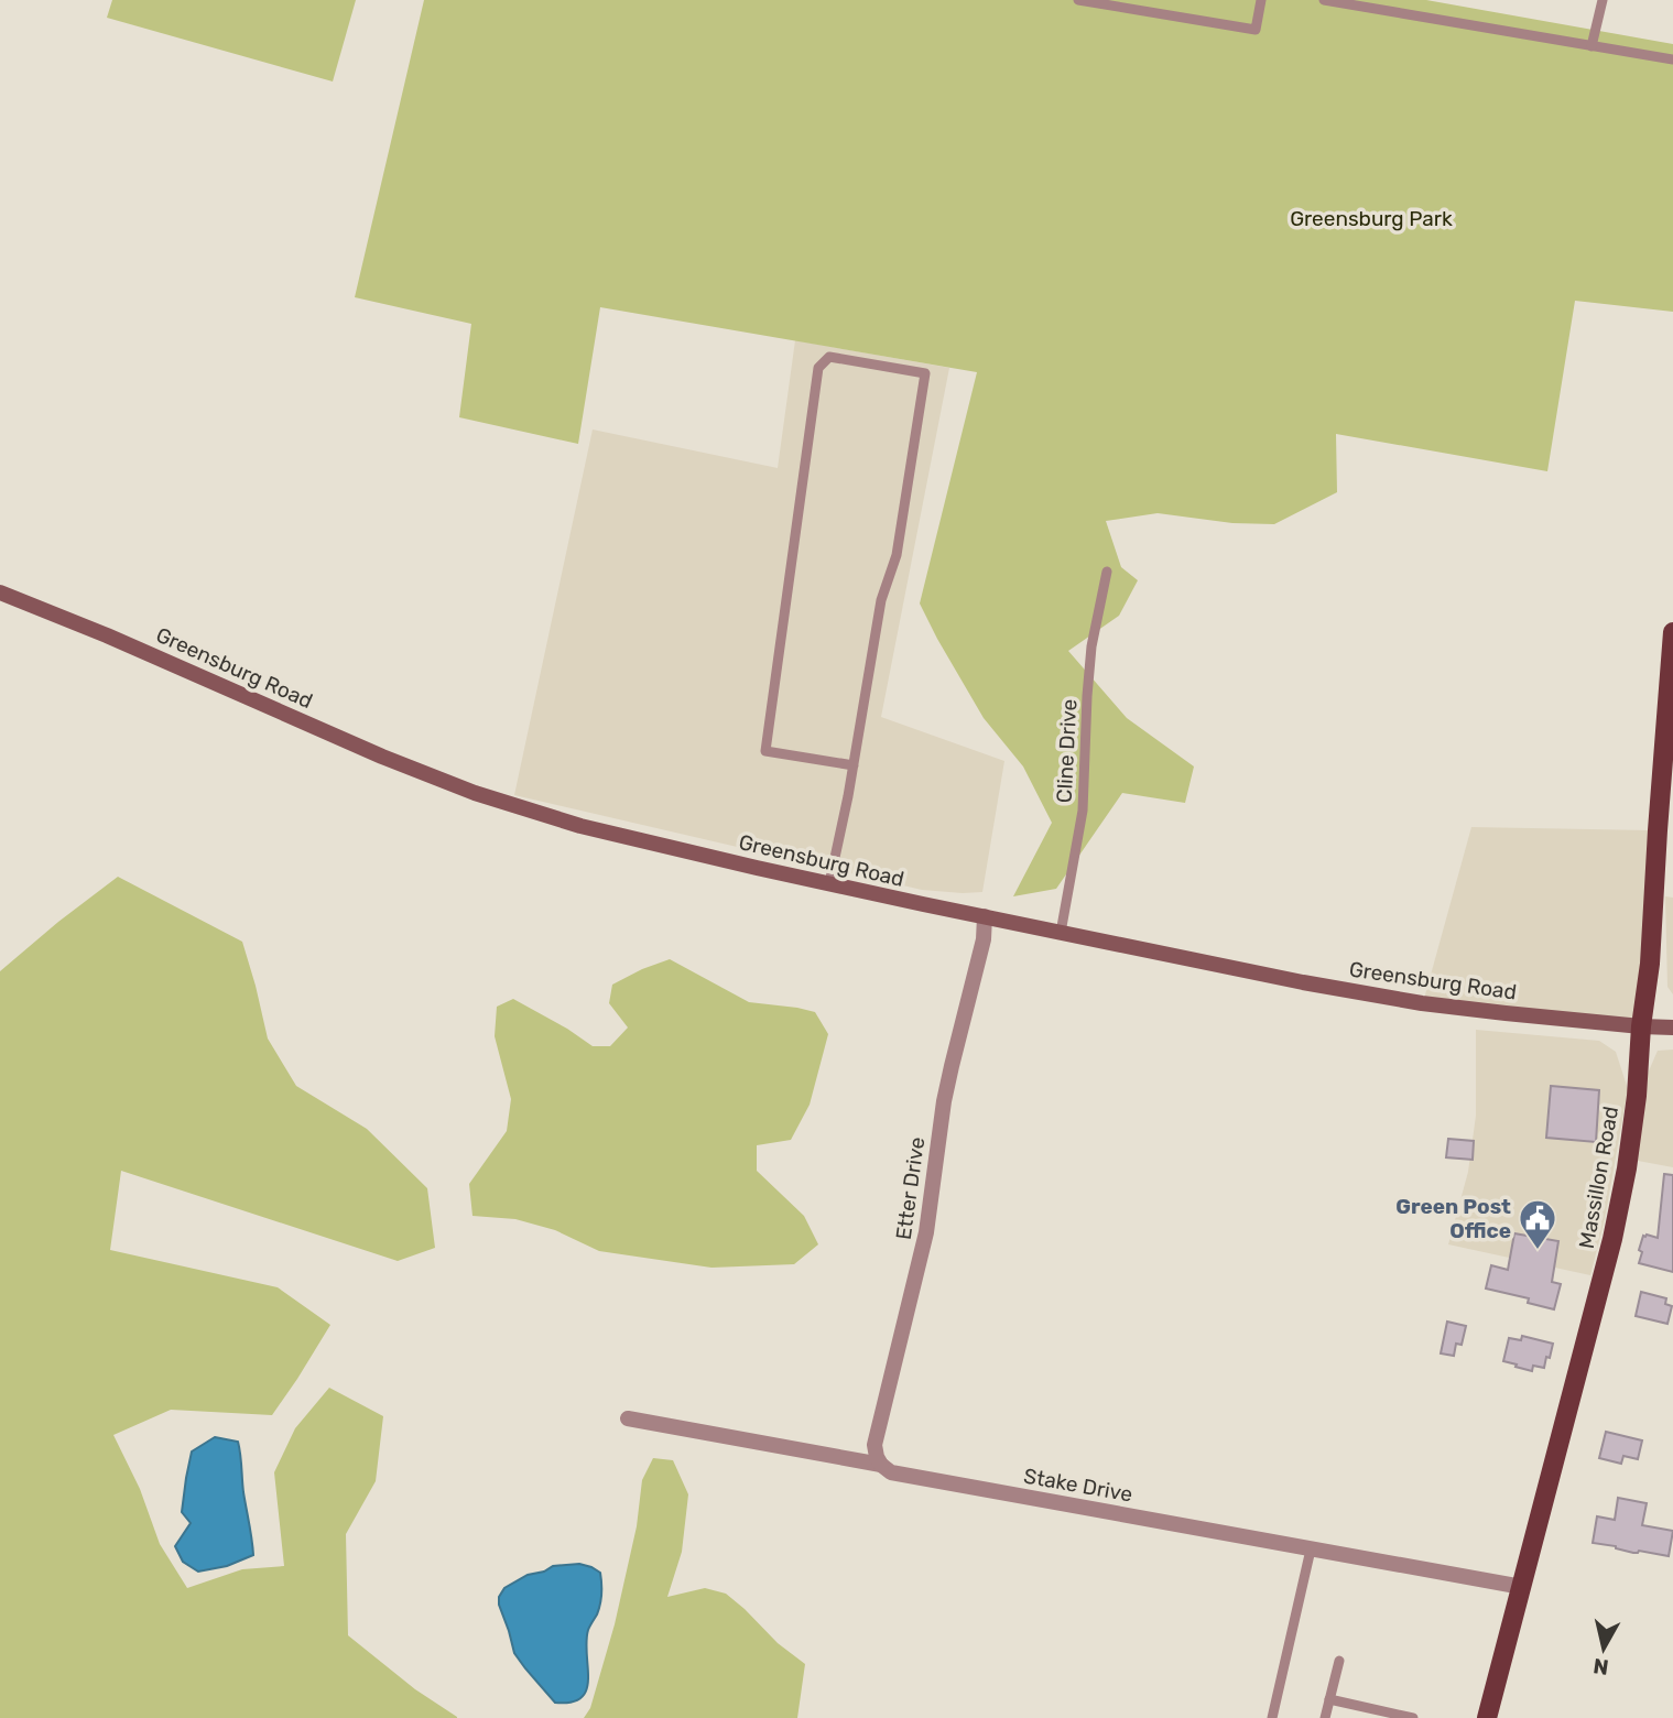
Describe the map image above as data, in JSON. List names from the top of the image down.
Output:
{
  "streets": {
    "main road": ["Greensburg Road", "Massillon Road"],
    "street": ["Etter Drive", "Stake Drive"],
    "lane": ["Cline Drive"]
  },
  "crossings": [
    ["Greensburg Road", "Cline Drive"],
    ["Greensburg Road", "Massillon Road"],
    ["Greensburg Road", "Etter Drive"],
    ["Massillon Road", "Stake Drive"],
    ["Etter Drive", "Stake Drive"]
  ],
  "parks": ["Greensburg Park"],
  "places": {
    "public building": ["Green Post Office"]
  },
  "north": "bottom"
}
